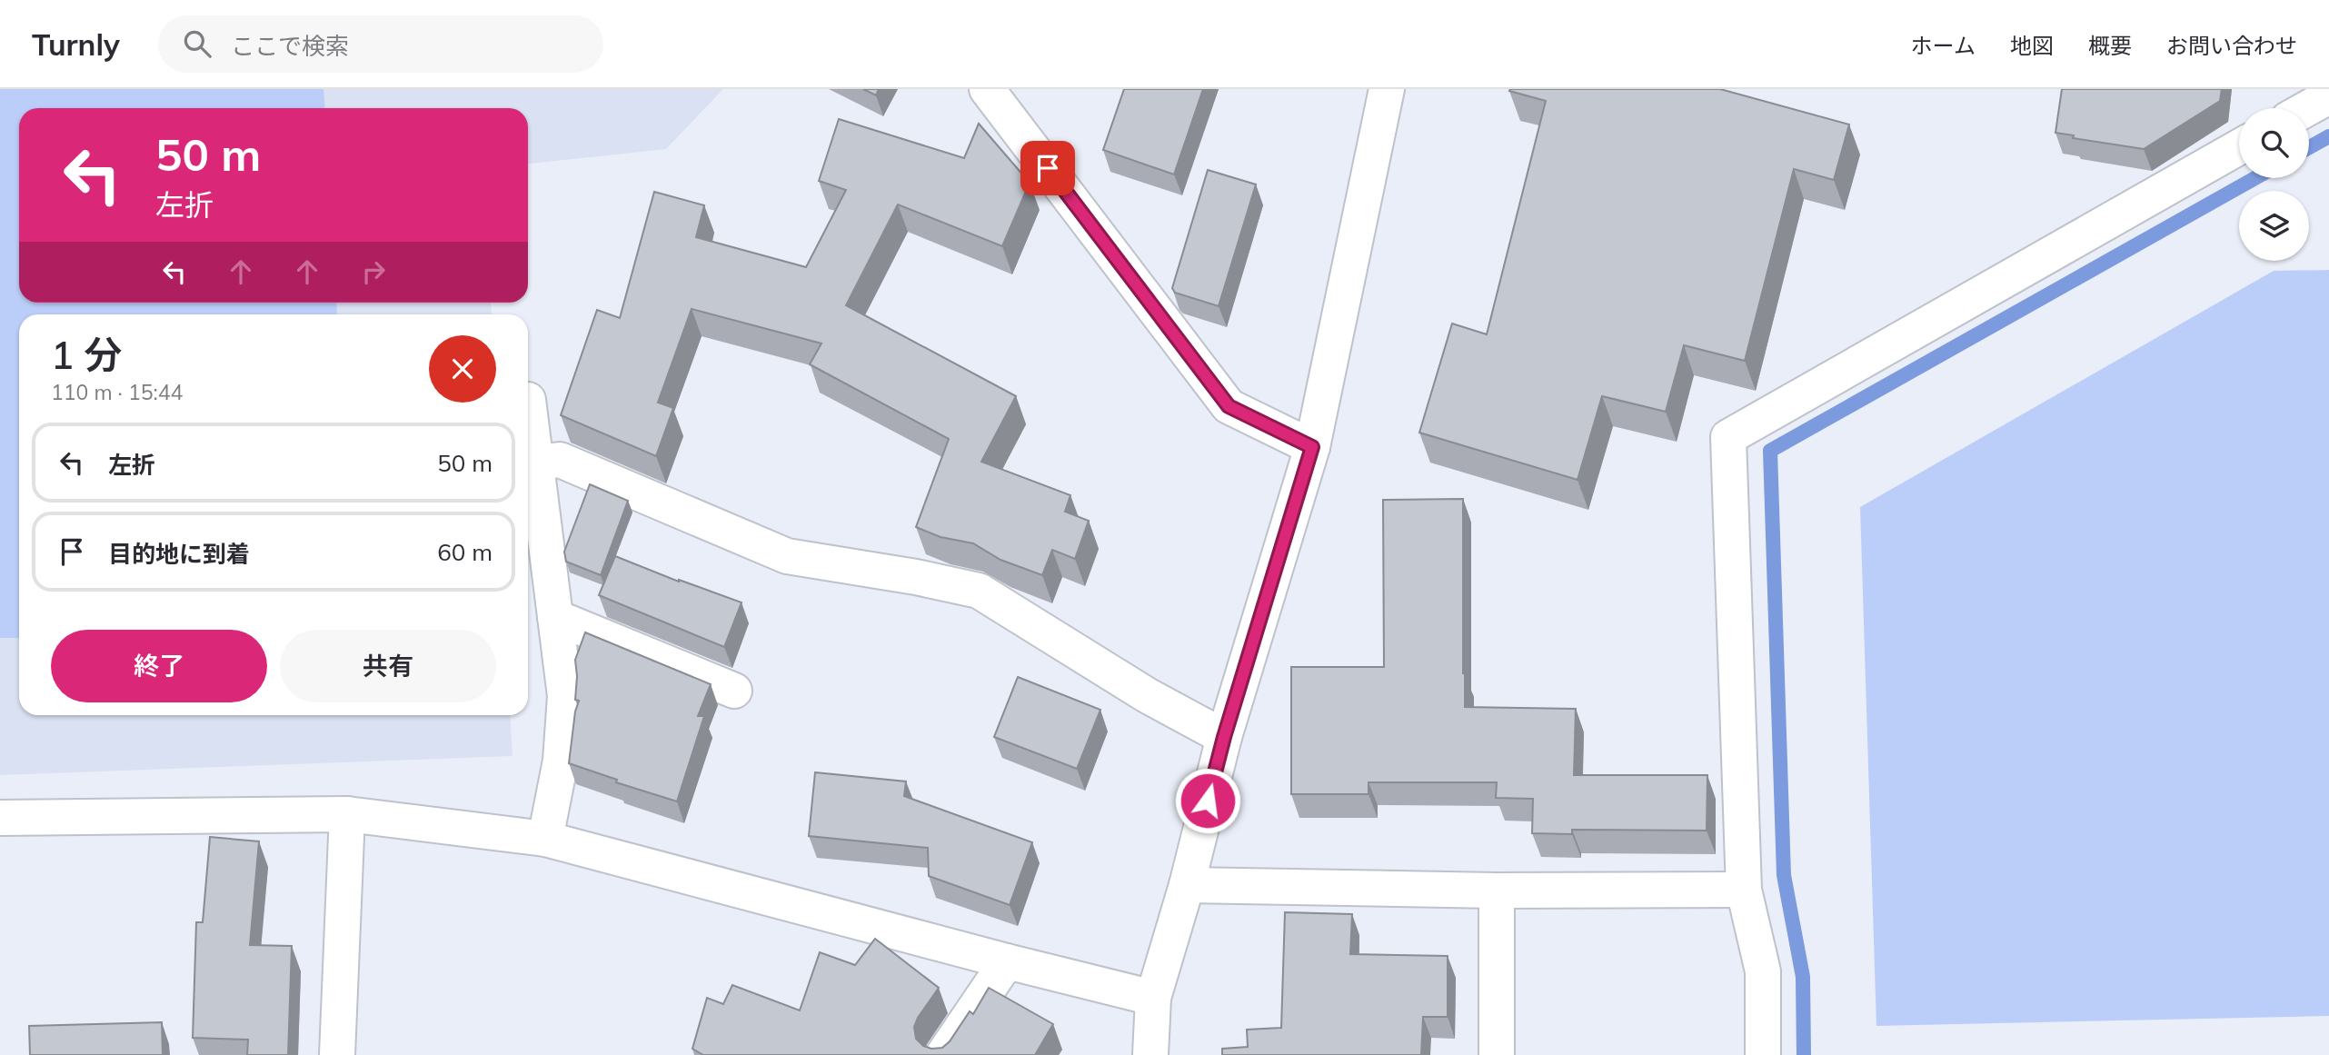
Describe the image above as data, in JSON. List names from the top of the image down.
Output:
{
  "page": {
    "header": "Turnly",
    "search": "ここで検索",
    "nav": [
      "ホーム",
      "地図",
      "概要",
      "お問い合わせ"
    ],
    "turn": ["50 m", "左折"],
    "heading": ["1 分", "110 m · 15:44"],
    "list": [
      {
        "name": "左折",
        "value": "50 m"
      },
      {
        "name": "目的地に到着",
        "value": "60 m"
      }
    ],
    "buttons": ["終了", "共有"]
  }
}
